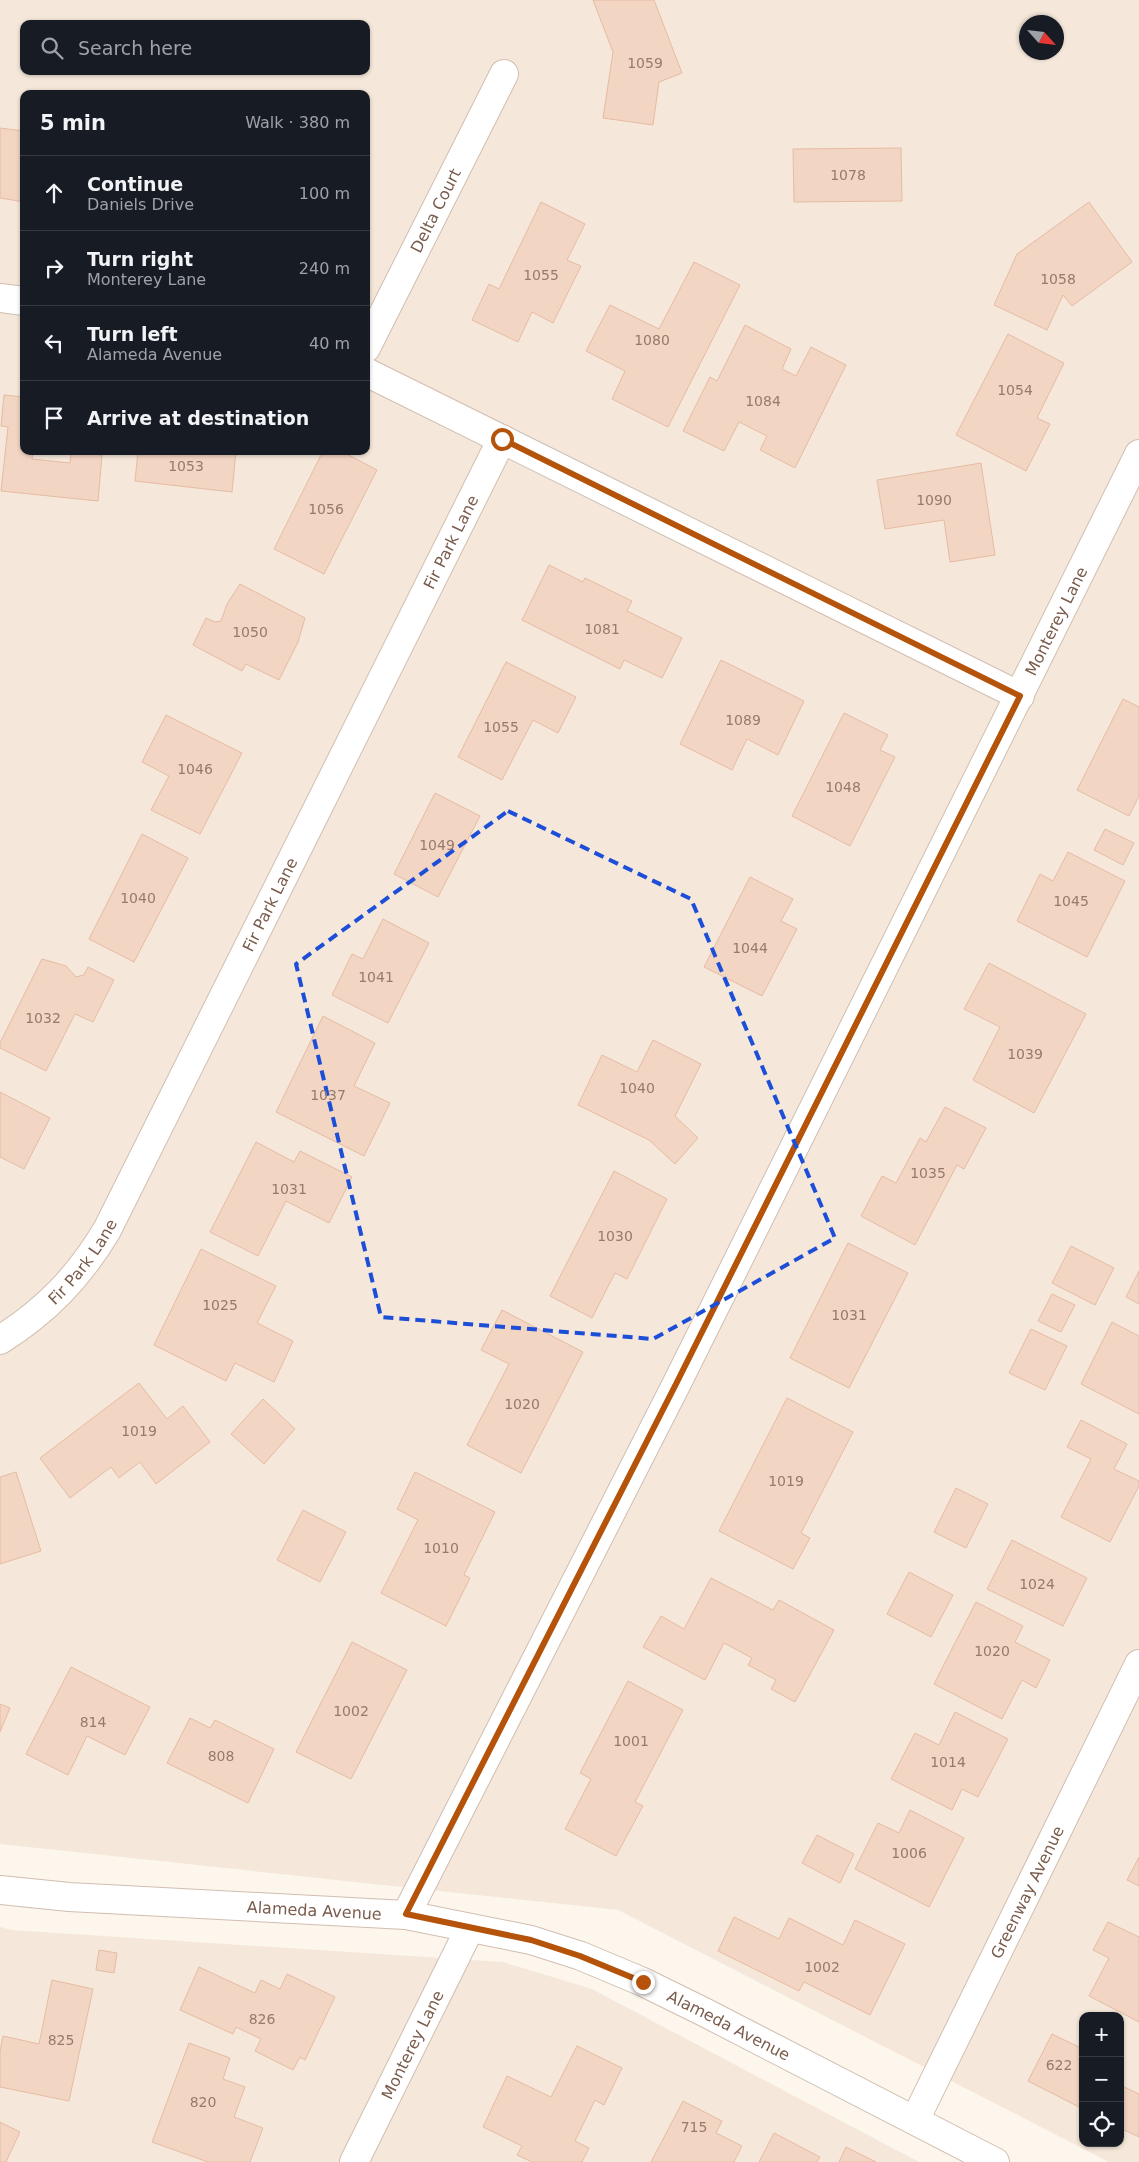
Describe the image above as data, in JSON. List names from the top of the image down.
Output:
{
  "streets": {
    "street": [
      "Delta Court",
      "Fir Park Lane",
      "Monterey Lane",
      "Greenway Avenue",
      "Alameda Avenue"
    ]
  },
  "crossings": [
    ["Monterey Lane", "Alameda Avenue"],
    ["Greenway Avenue", "Alameda Avenue"]
  ],
  "house_numbers": [
    "1059",
    "1078",
    "1055",
    "1058",
    "1080",
    "1054",
    "1084",
    "1053",
    "1090",
    "1056",
    "1081",
    "1050",
    "1089",
    "1055",
    "1046",
    "1048",
    "1049",
    "1040",
    "1045",
    "1044",
    "1041",
    "1032",
    "1039",
    "1040",
    "1037",
    "1035",
    "1031",
    "1030",
    "1025",
    "1031",
    "1020",
    "1019",
    "1019",
    "1010",
    "1024",
    "1020",
    "1002",
    "814",
    "1001",
    "808",
    "1014",
    "1006",
    "1002",
    "826",
    "825",
    "622",
    "820",
    "715"
  ],
  "north": "bottom right",
  "page": {
    "search": "Search here",
    "heading": ["5 min", "Walk · 380 m"],
    "list": [
      ["Continue", "Daniels Drive", "100 m"],
      ["Turn right", "Monterey Lane", "240 m"],
      ["Turn left", "Alameda Avenue", "40 m"],
      "Arrive at destination"
    ],
    "map_buttons": ["+", "−"]
  }
}
